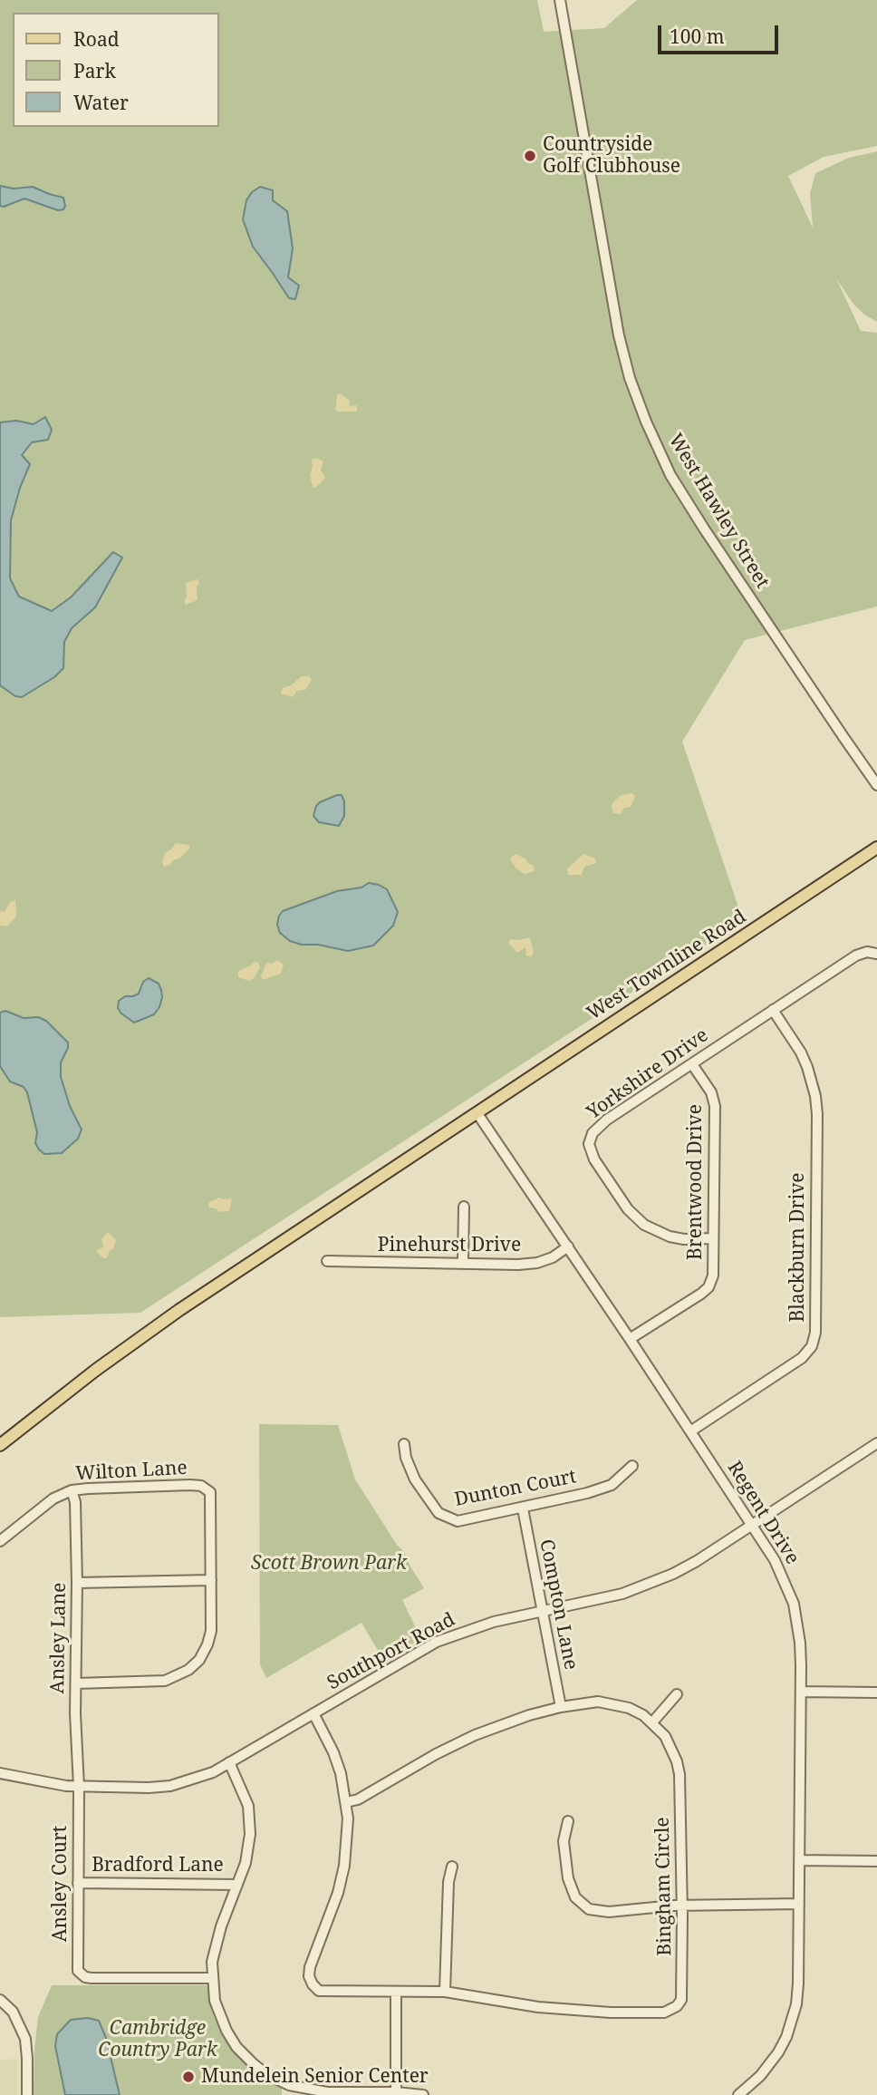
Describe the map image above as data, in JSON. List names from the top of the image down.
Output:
{
  "streets": {
    "main road": ["West Townline Road"],
    "street": [
      "West Hawley Street",
      "Yorkshire Drive",
      "Brentwood Drive",
      "Pinehurst Drive",
      "Blackburn Drive",
      "Wilton Lane",
      "Dunton Court",
      "Regent Drive",
      "Compton Lane",
      "Ansley Lane",
      "Southport Road",
      "Bradford Lane",
      "Ansley Court",
      "Bingham Circle"
    ]
  },
  "crossings": [
    ["West Townline Road", "Regent Drive"],
    ["Yorkshire Drive", "Brentwood Drive"],
    ["Yorkshire Drive", "Blackburn Drive"],
    ["Brentwood Drive", "Regent Drive"],
    ["Pinehurst Drive", "Regent Drive"],
    ["Blackburn Drive", "Regent Drive"],
    ["Wilton Lane", "Ansley Lane"],
    ["Dunton Court", "Compton Lane"],
    ["Regent Drive", "Southport Road"],
    ["Compton Lane", "Southport Road"],
    ["Compton Lane", "Bingham Circle"],
    ["Ansley Lane", "Southport Road"],
    ["Ansley Lane", "Ansley Court"],
    ["Southport Road", "Ansley Court"],
    ["Bradford Lane", "Ansley Court"]
  ],
  "parks": ["Scott Brown Park", "Cambridge Country Park"],
  "places": ["Countryside Golf Clubhouse", "Mundelein Senior Center"],
  "legend": ["Road", "Park", "Water"],
  "scale_bar": "100 m"
}
